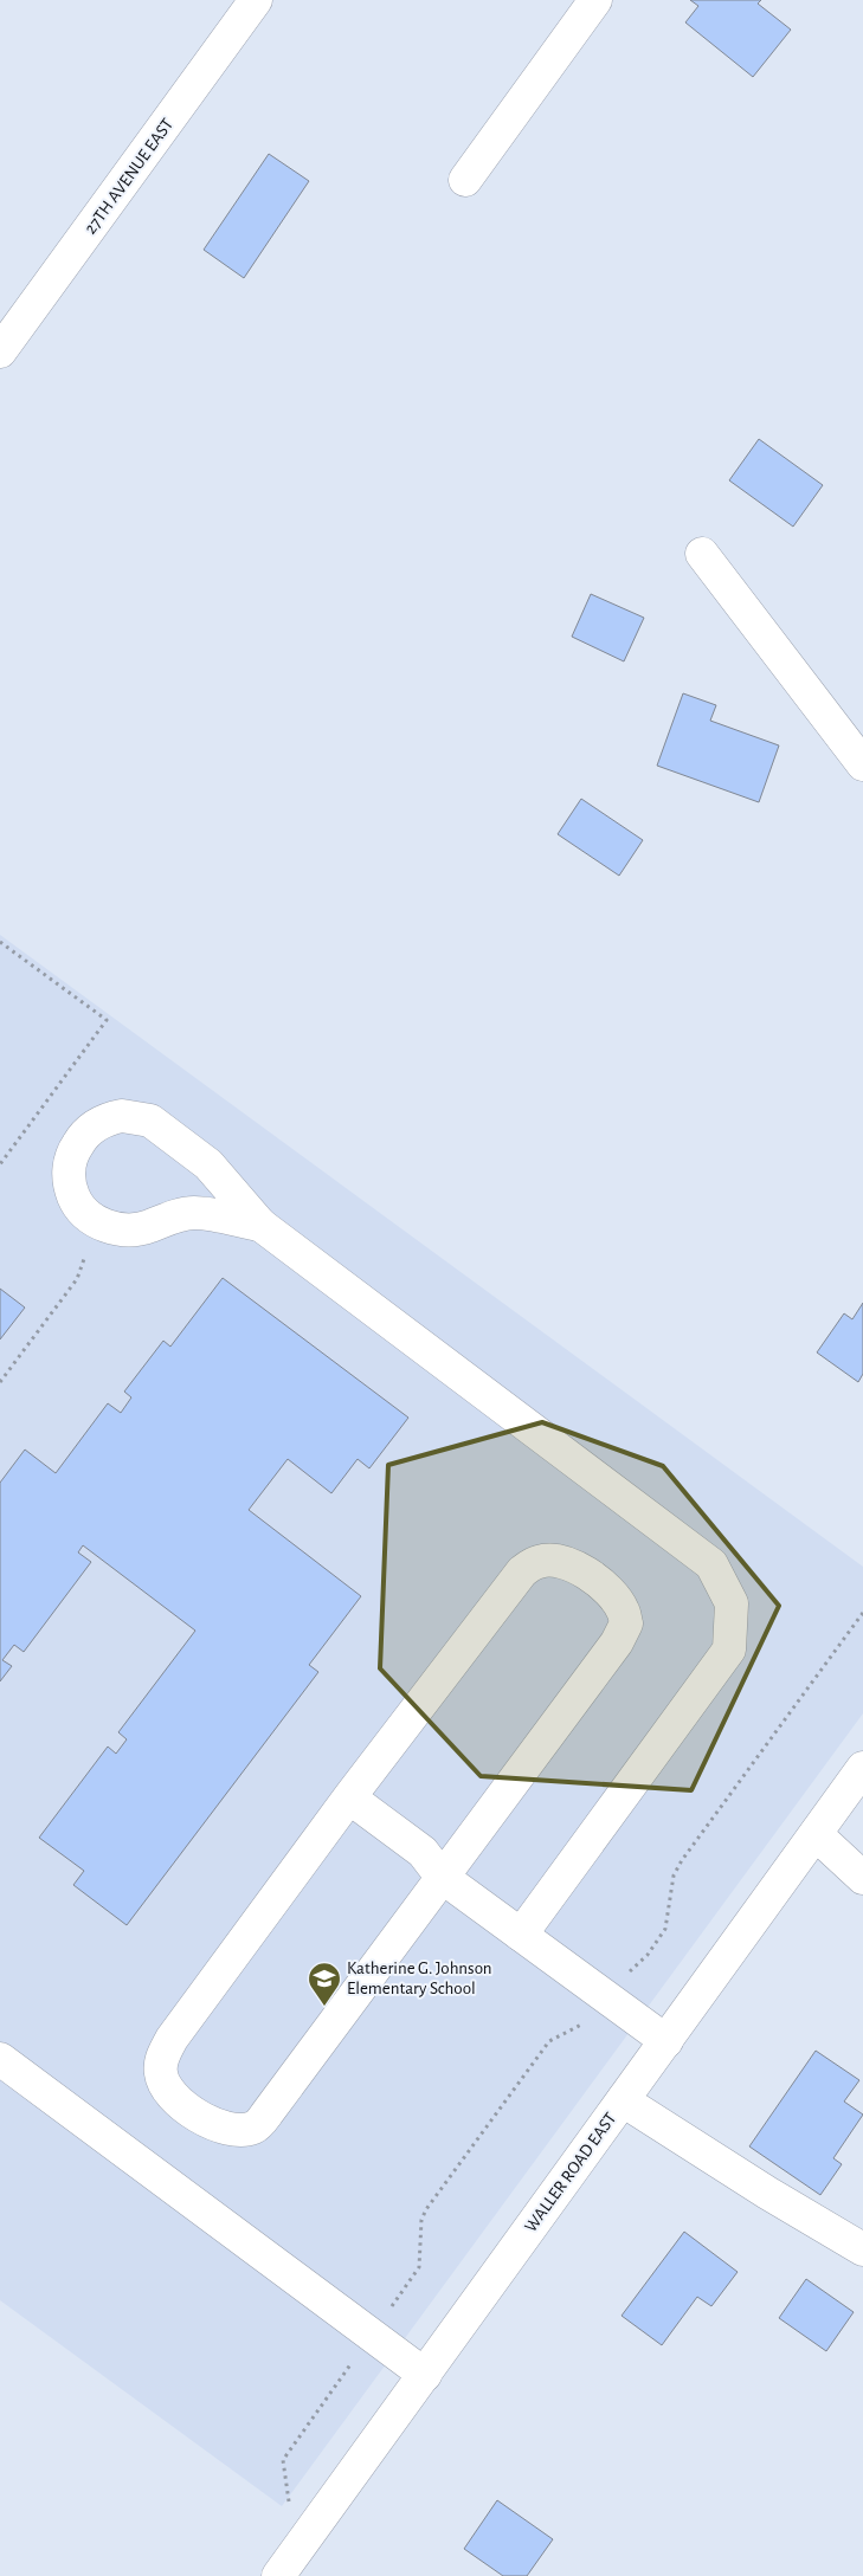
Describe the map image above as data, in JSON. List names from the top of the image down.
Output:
{
  "streets": {
    "street": ["27TH AVENUE EAST", "WALLER ROAD EAST"]
  },
  "places": {
    "school or university": ["Katherine G. Johnson Elementary School"]
  }
}
